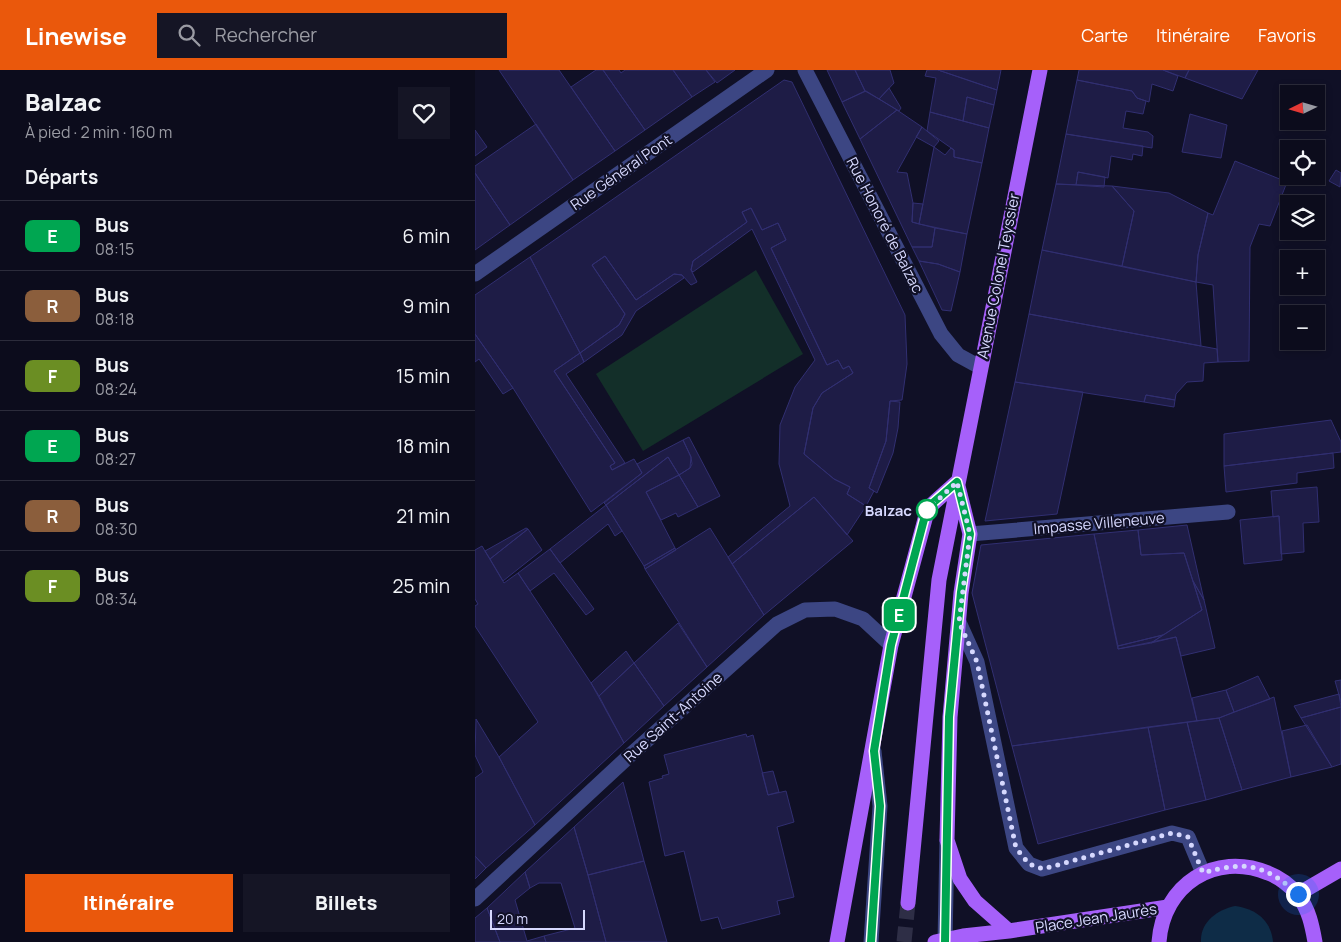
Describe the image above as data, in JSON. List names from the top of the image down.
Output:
{
  "streets": {
    "main road": ["Avenue Colonel Teyssier", "Place Jean Jaurès"],
    "street": [
      "Rue Général Pont",
      "Rue Honoré de Balzac",
      "Impasse Villeneuve",
      "Rue Saint-Antoine"
    ]
  },
  "crossings": [
    ["Rue Honoré de Balzac", "Avenue Colonel Teyssier"]
  ],
  "places": ["Balzac"],
  "lines": ["bus line E"],
  "scale_bar": "20 m",
  "north": "left",
  "page": {
    "header": "Linewise",
    "search": "Rechercher",
    "nav": ["Carte", "Itinéraire", "Favoris"],
    "heading": [
      ["Balzac", "À pied · 2 min · 160 m"],
      "Départs"
    ],
    "on_map": "E",
    "map_buttons": ["+", "−"],
    "list": [
      {
        "mark": "E",
        "name": "Bus",
        "note": "08:15",
        "value": "6 min"
      },
      {
        "mark": "R",
        "name": "Bus",
        "note": "08:18",
        "value": "9 min"
      },
      {
        "mark": "F",
        "name": "Bus",
        "note": "08:24",
        "value": "15 min"
      },
      {
        "mark": "E",
        "name": "Bus",
        "note": "08:27",
        "value": "18 min"
      },
      {
        "mark": "R",
        "name": "Bus",
        "note": "08:30",
        "value": "21 min"
      },
      {
        "mark": "F",
        "name": "Bus",
        "note": "08:34",
        "value": "25 min"
      }
    ],
    "buttons": ["Itinéraire", "Billets"],
    "scale": "20 m"
  }
}
